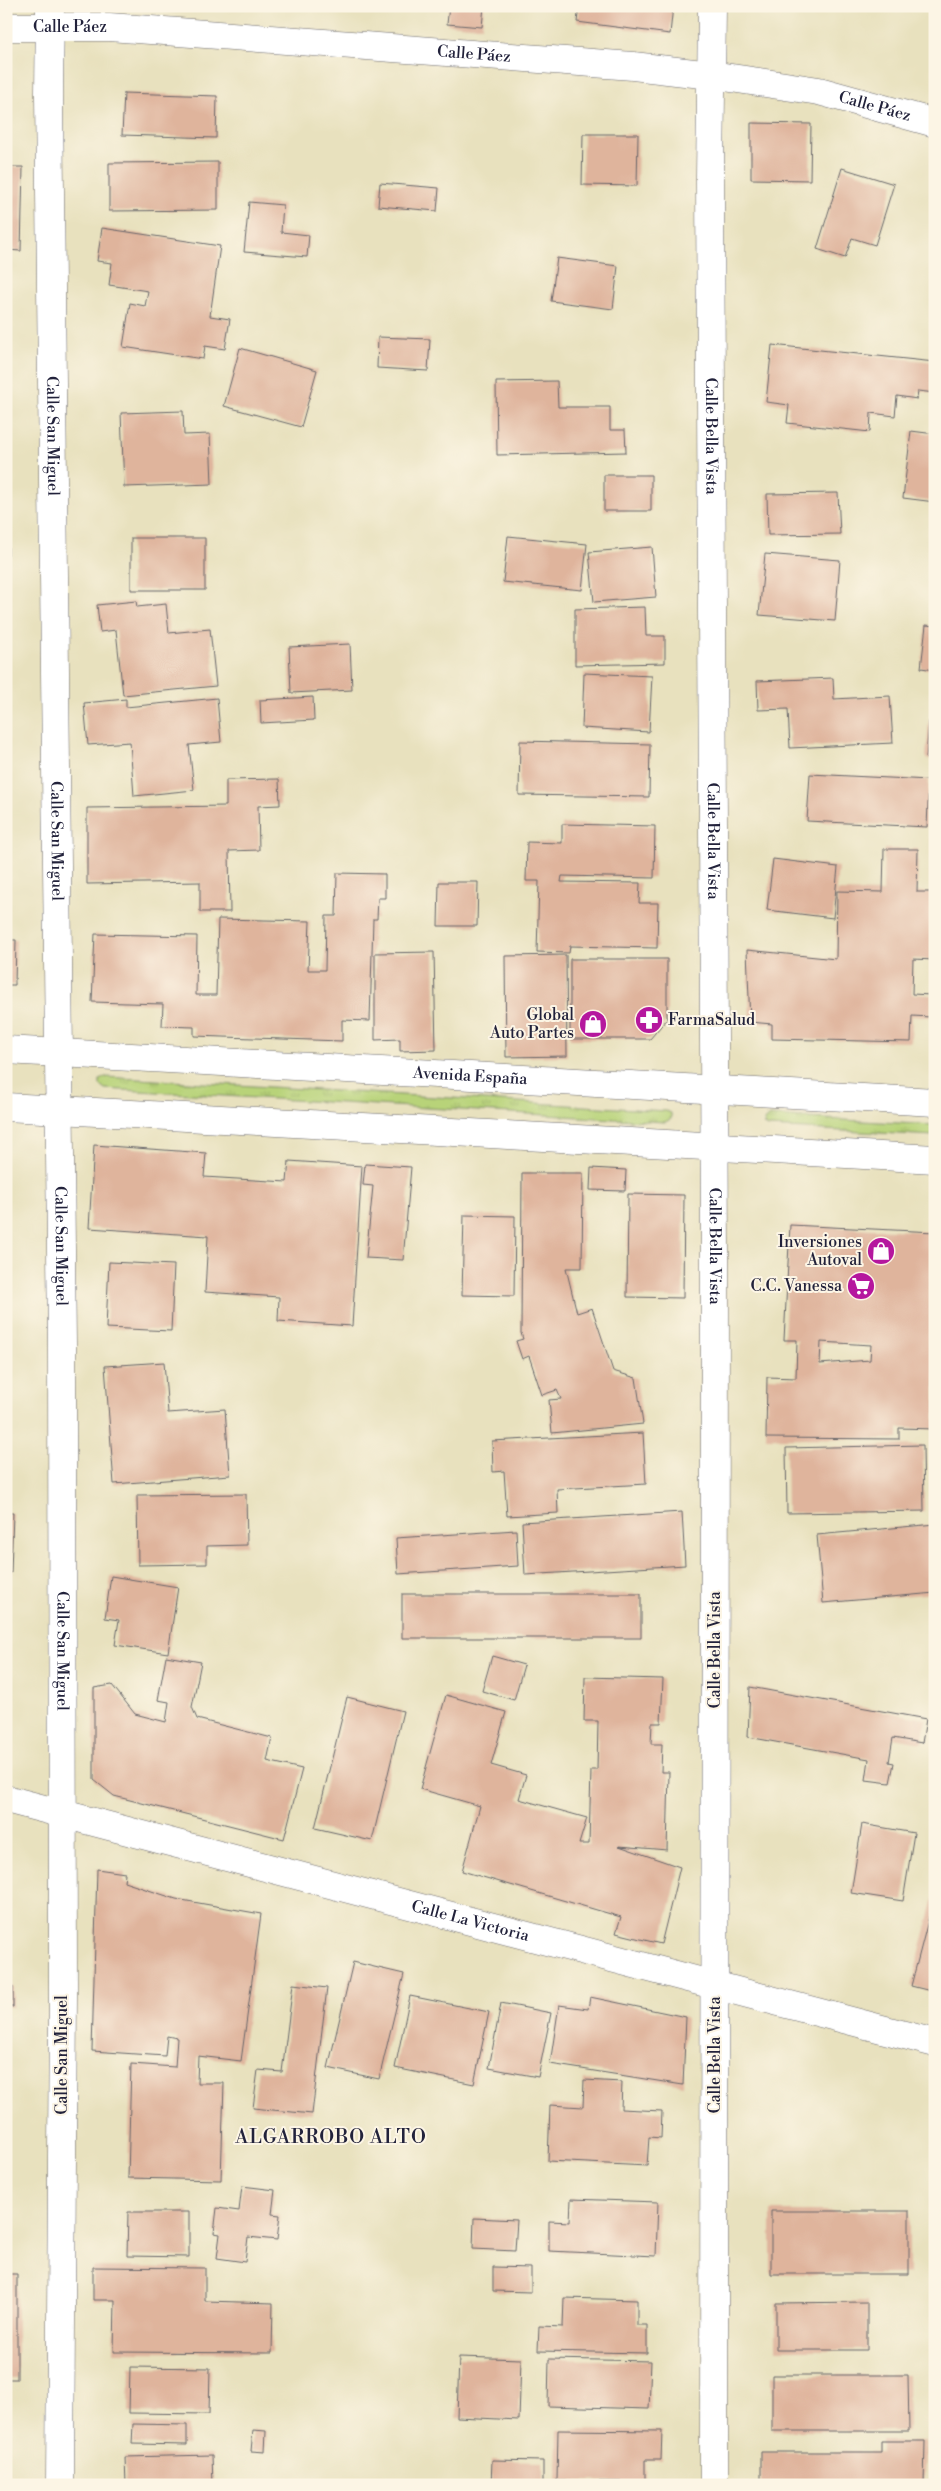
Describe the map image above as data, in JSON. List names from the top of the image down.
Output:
{
  "streets": {
    "street": [
      "Calle Páez",
      "Calle Bella Vista",
      "Calle San Miguel",
      "Avenida España",
      "Calle La Victoria"
    ]
  },
  "crossings": [
    ["Calle Páez", "Calle Bella Vista"],
    ["Calle Páez", "Calle San Miguel"],
    ["Calle Bella Vista", "Avenida España"],
    ["Calle Bella Vista", "Calle La Victoria"],
    ["Calle San Miguel", "Avenida España"],
    ["Calle San Miguel", "Calle La Victoria"]
  ],
  "districts": ["ALGARROBO ALTO"],
  "places": {
    "pharmacy": ["FarmaSalud"],
    "shop": ["Global Auto Partes", "Inversiones Autoval"],
    "supermarket": ["C.C. Vanessa"]
  }
}
